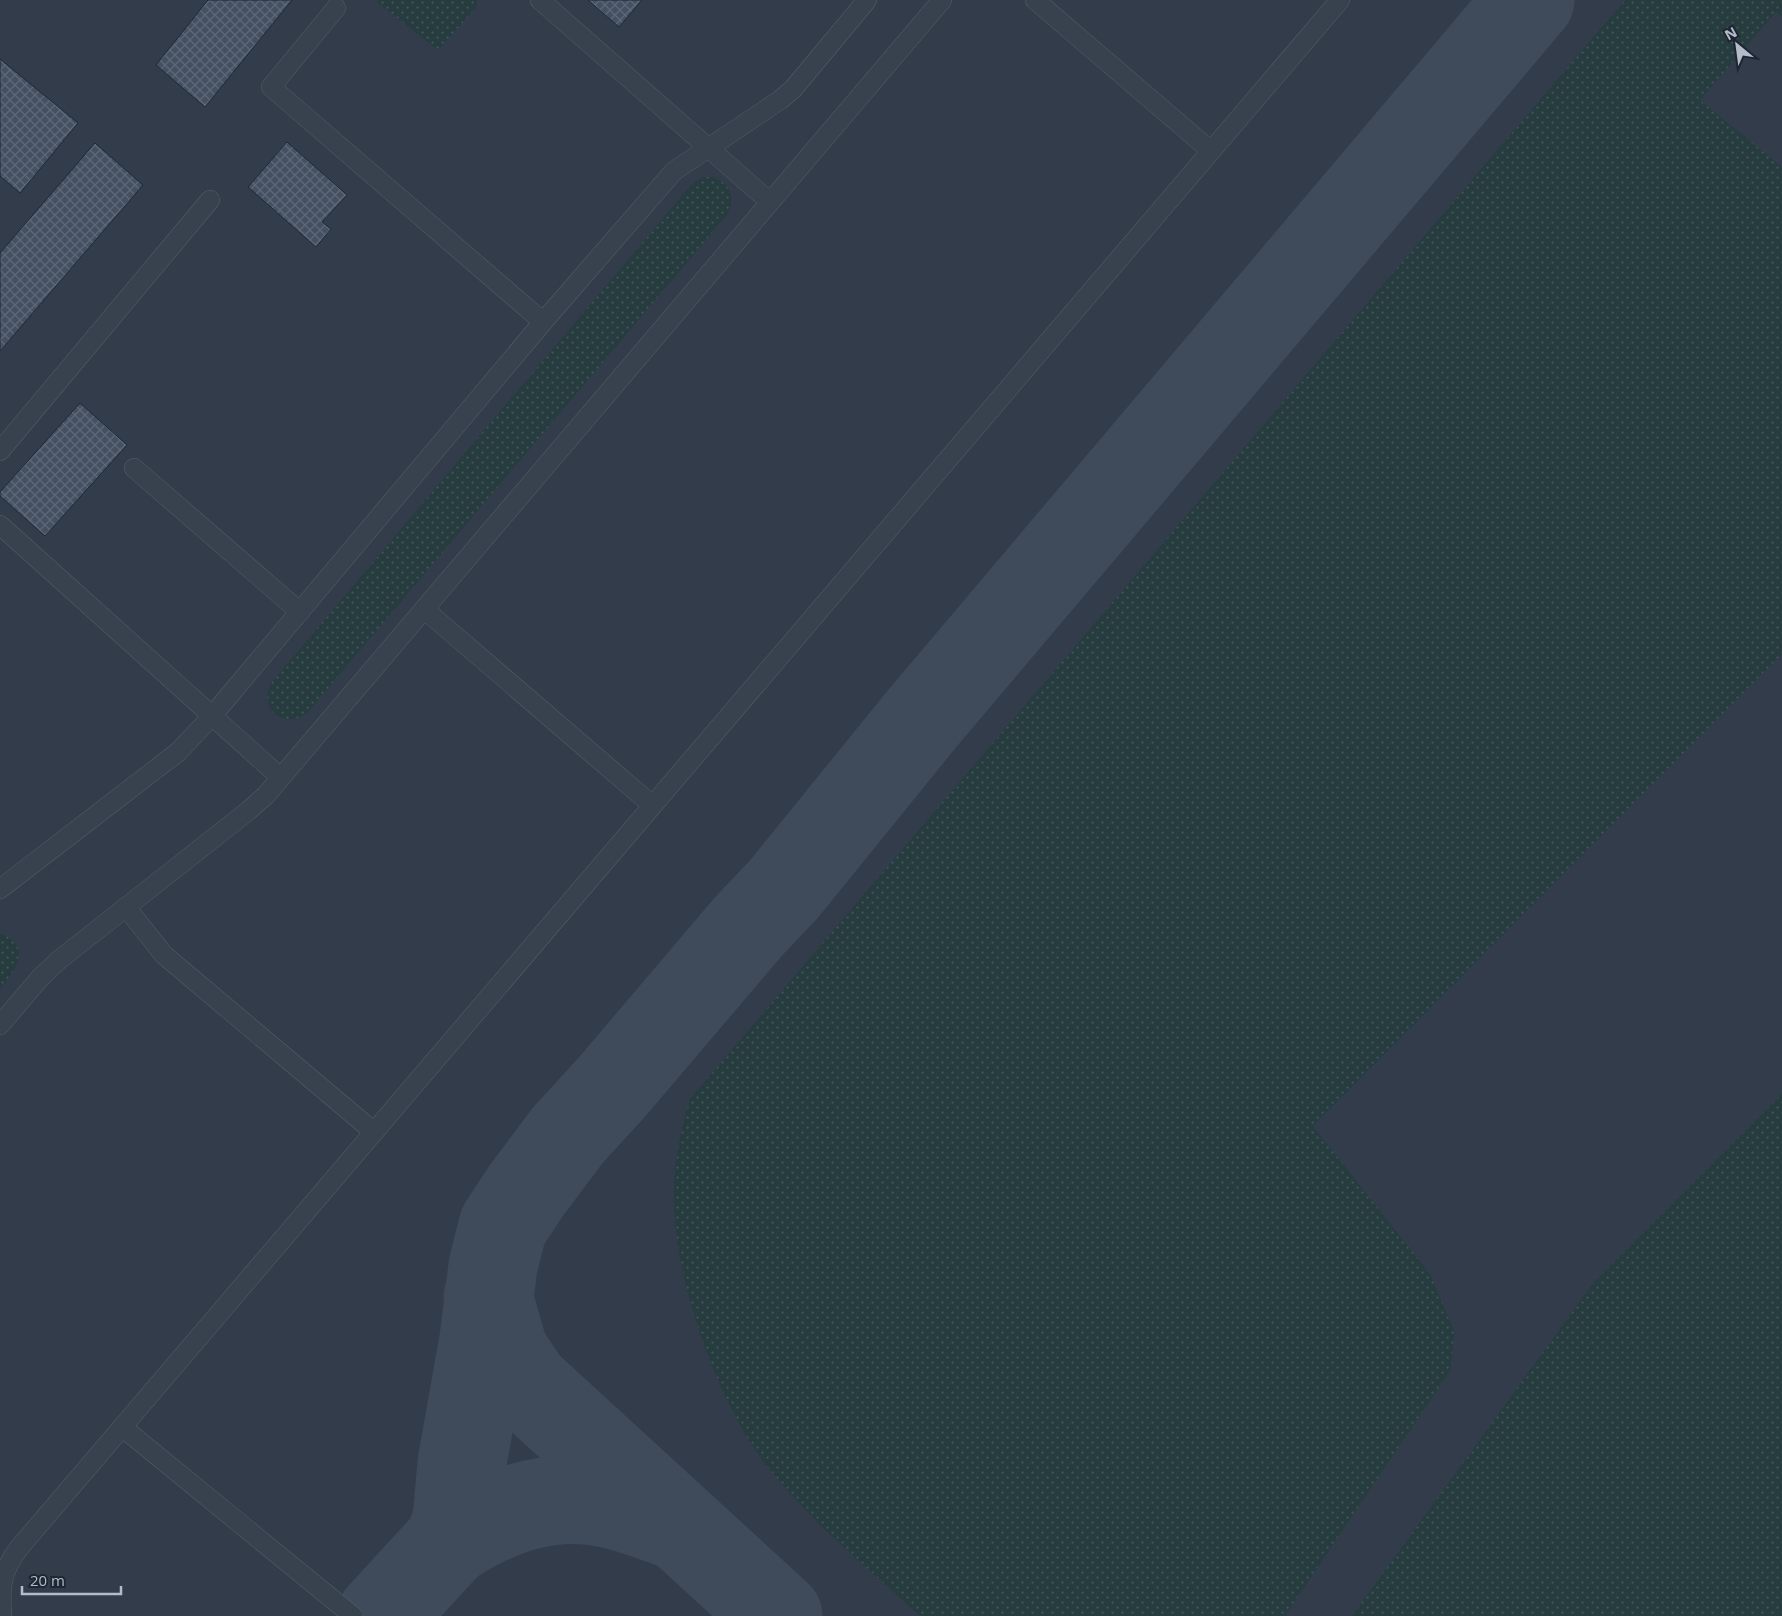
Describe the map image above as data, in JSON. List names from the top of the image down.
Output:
{
  "scale_bar": "20 m",
  "north": "top left"
}
